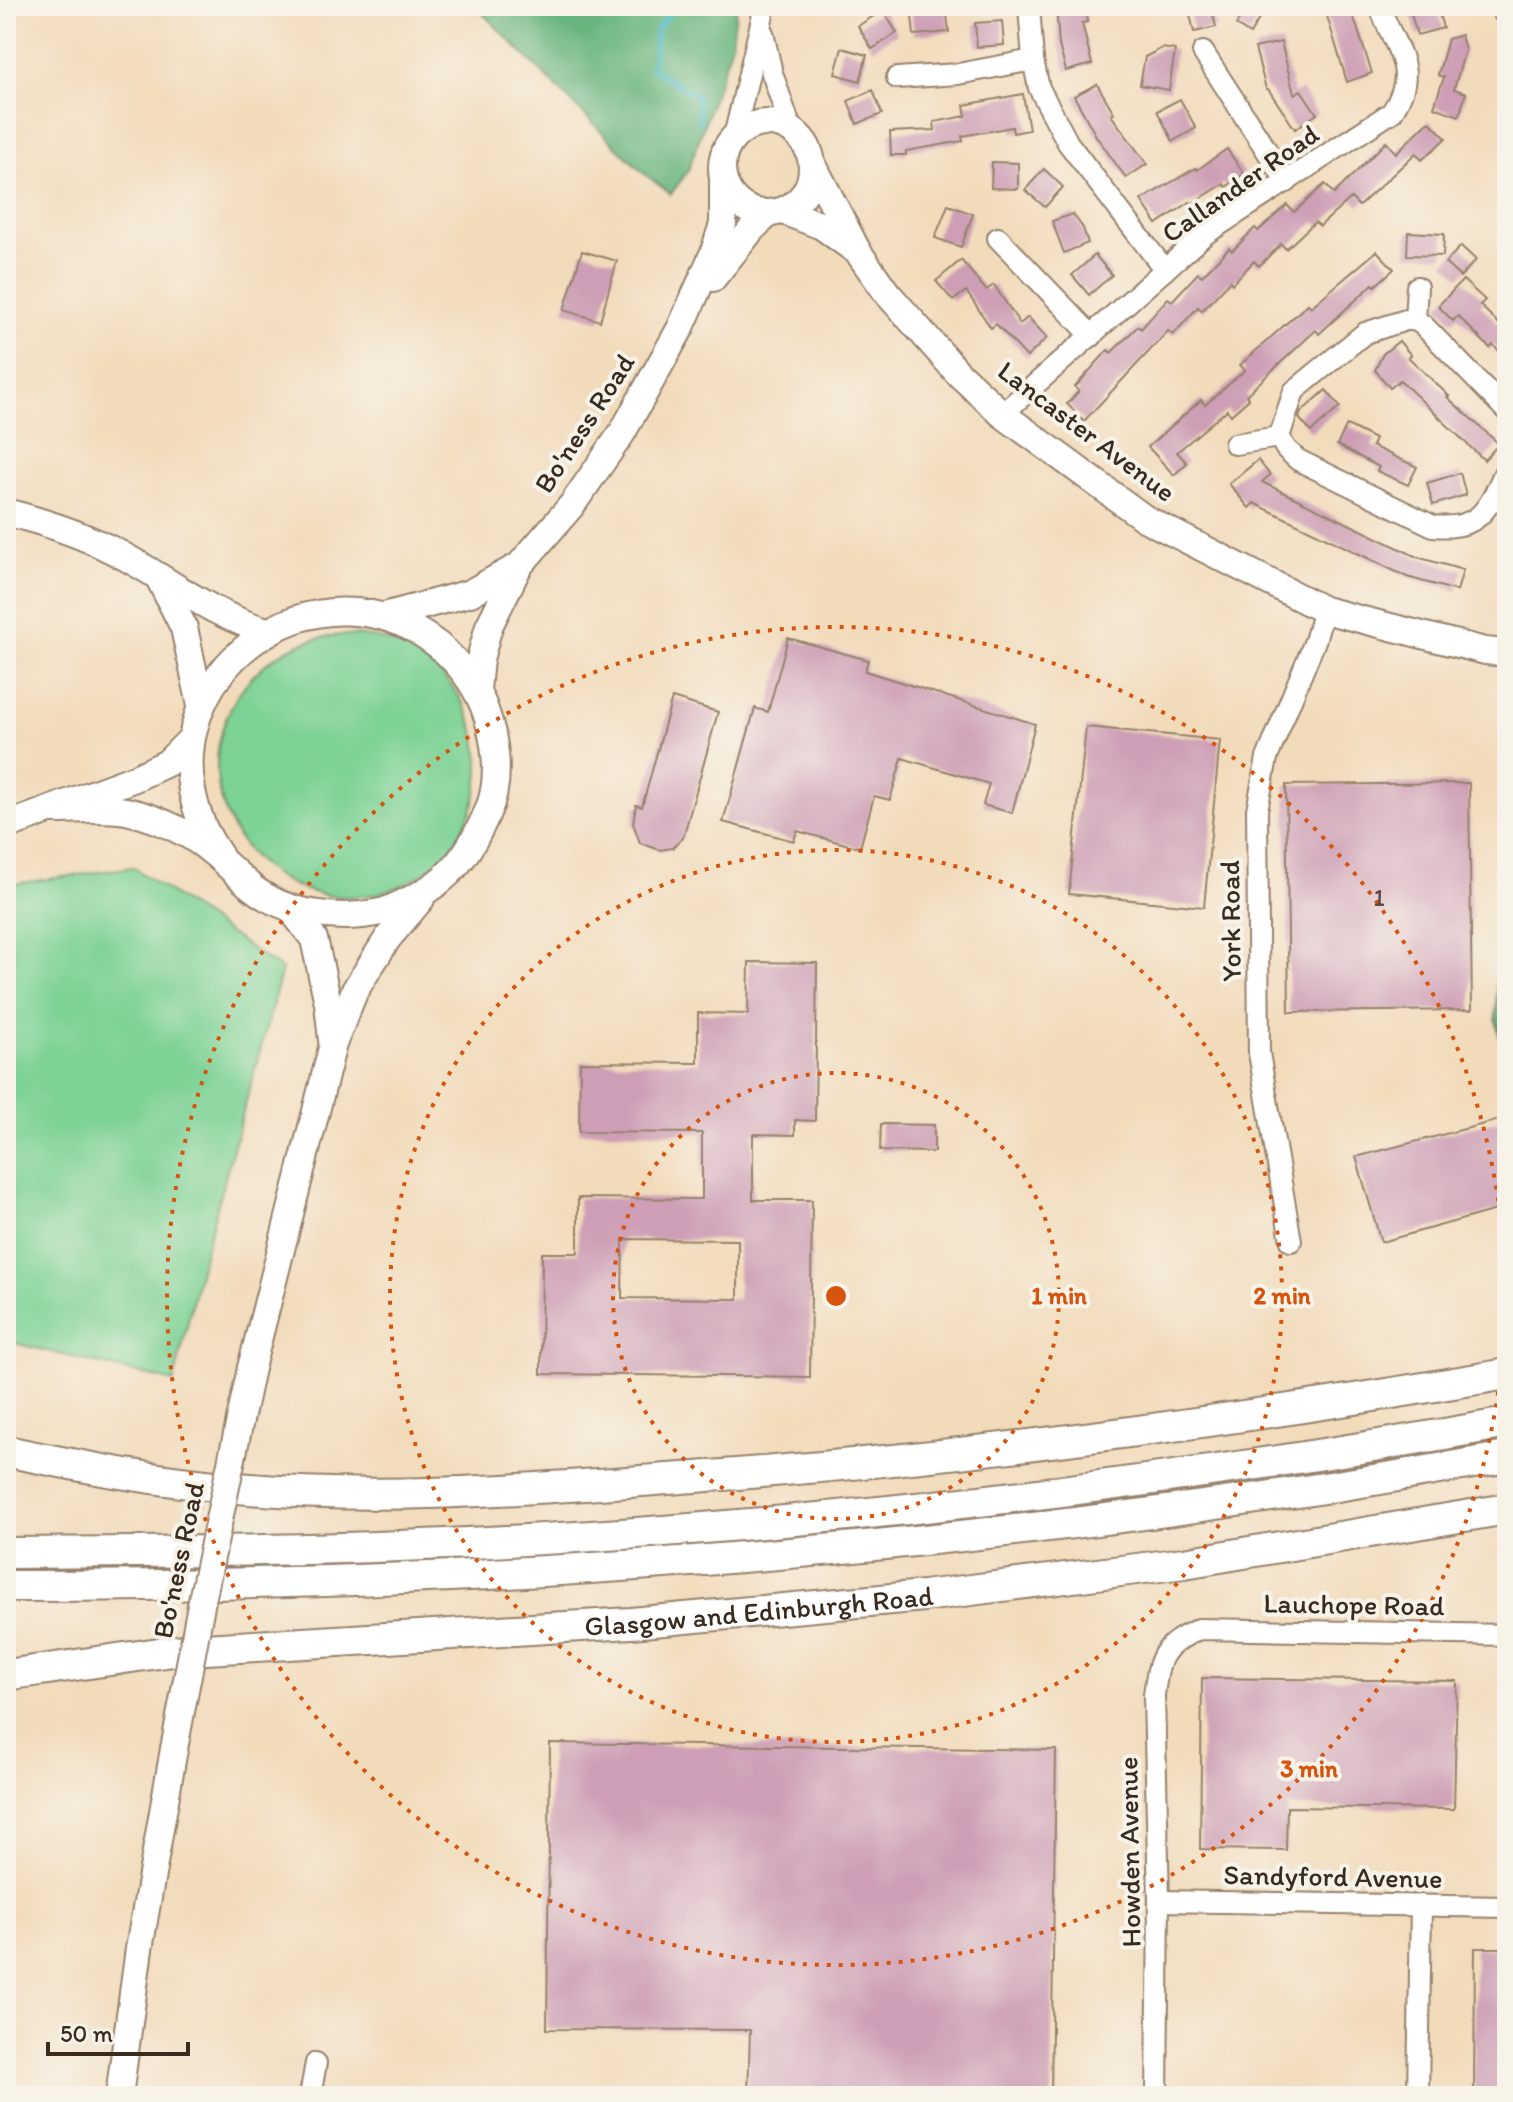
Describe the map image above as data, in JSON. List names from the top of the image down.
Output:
{
  "streets": {
    "highway": ["Glasgow and Edinburgh Road"],
    "main road": ["Bo'ness Road", "Lancaster Avenue"],
    "street": [
      "Callander Road",
      "York Road",
      "Lauchope Road",
      "Howden Avenue",
      "Sandyford Avenue"
    ]
  },
  "crossings": [
    ["Callander Road", "Lancaster Avenue"],
    ["Bo'ness Road", "Lancaster Avenue"],
    ["Lancaster Avenue", "York Road"],
    ["Lauchope Road", "Howden Avenue"],
    ["Howden Avenue", "Sandyford Avenue"]
  ],
  "house_numbers": ["1"],
  "scale_bar": "50 m",
  "rings": ["1 min", "2 min", "3 min"]
}
